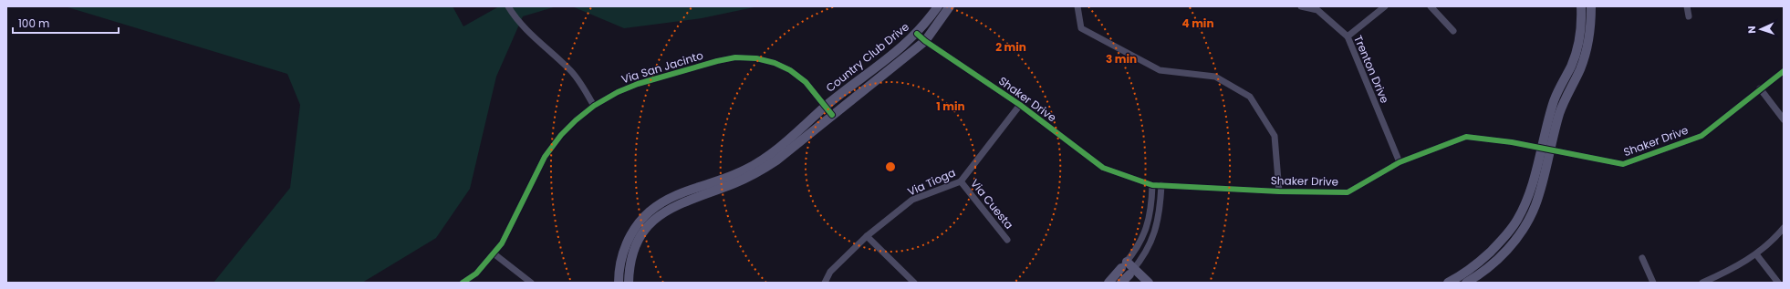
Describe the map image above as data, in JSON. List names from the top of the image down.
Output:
{
  "streets": {
    "street": [
      "Country Club Drive",
      "Via San Jacinto",
      "Trenton Drive",
      "Shaker Drive",
      "Via Tioga",
      "Via Cuesta"
    ]
  },
  "crossings": [
    ["Country Club Drive", "Via San Jacinto"],
    ["Country Club Drive", "Shaker Drive"],
    ["Trenton Drive", "Shaker Drive"],
    ["Shaker Drive", "Via Tioga"],
    ["Via Tioga", "Via Cuesta"]
  ],
  "scale_bar": "100 m",
  "north": "left",
  "rings": [
    "4 min",
    "2 min",
    "3 min",
    "1 min"
  ]
}
